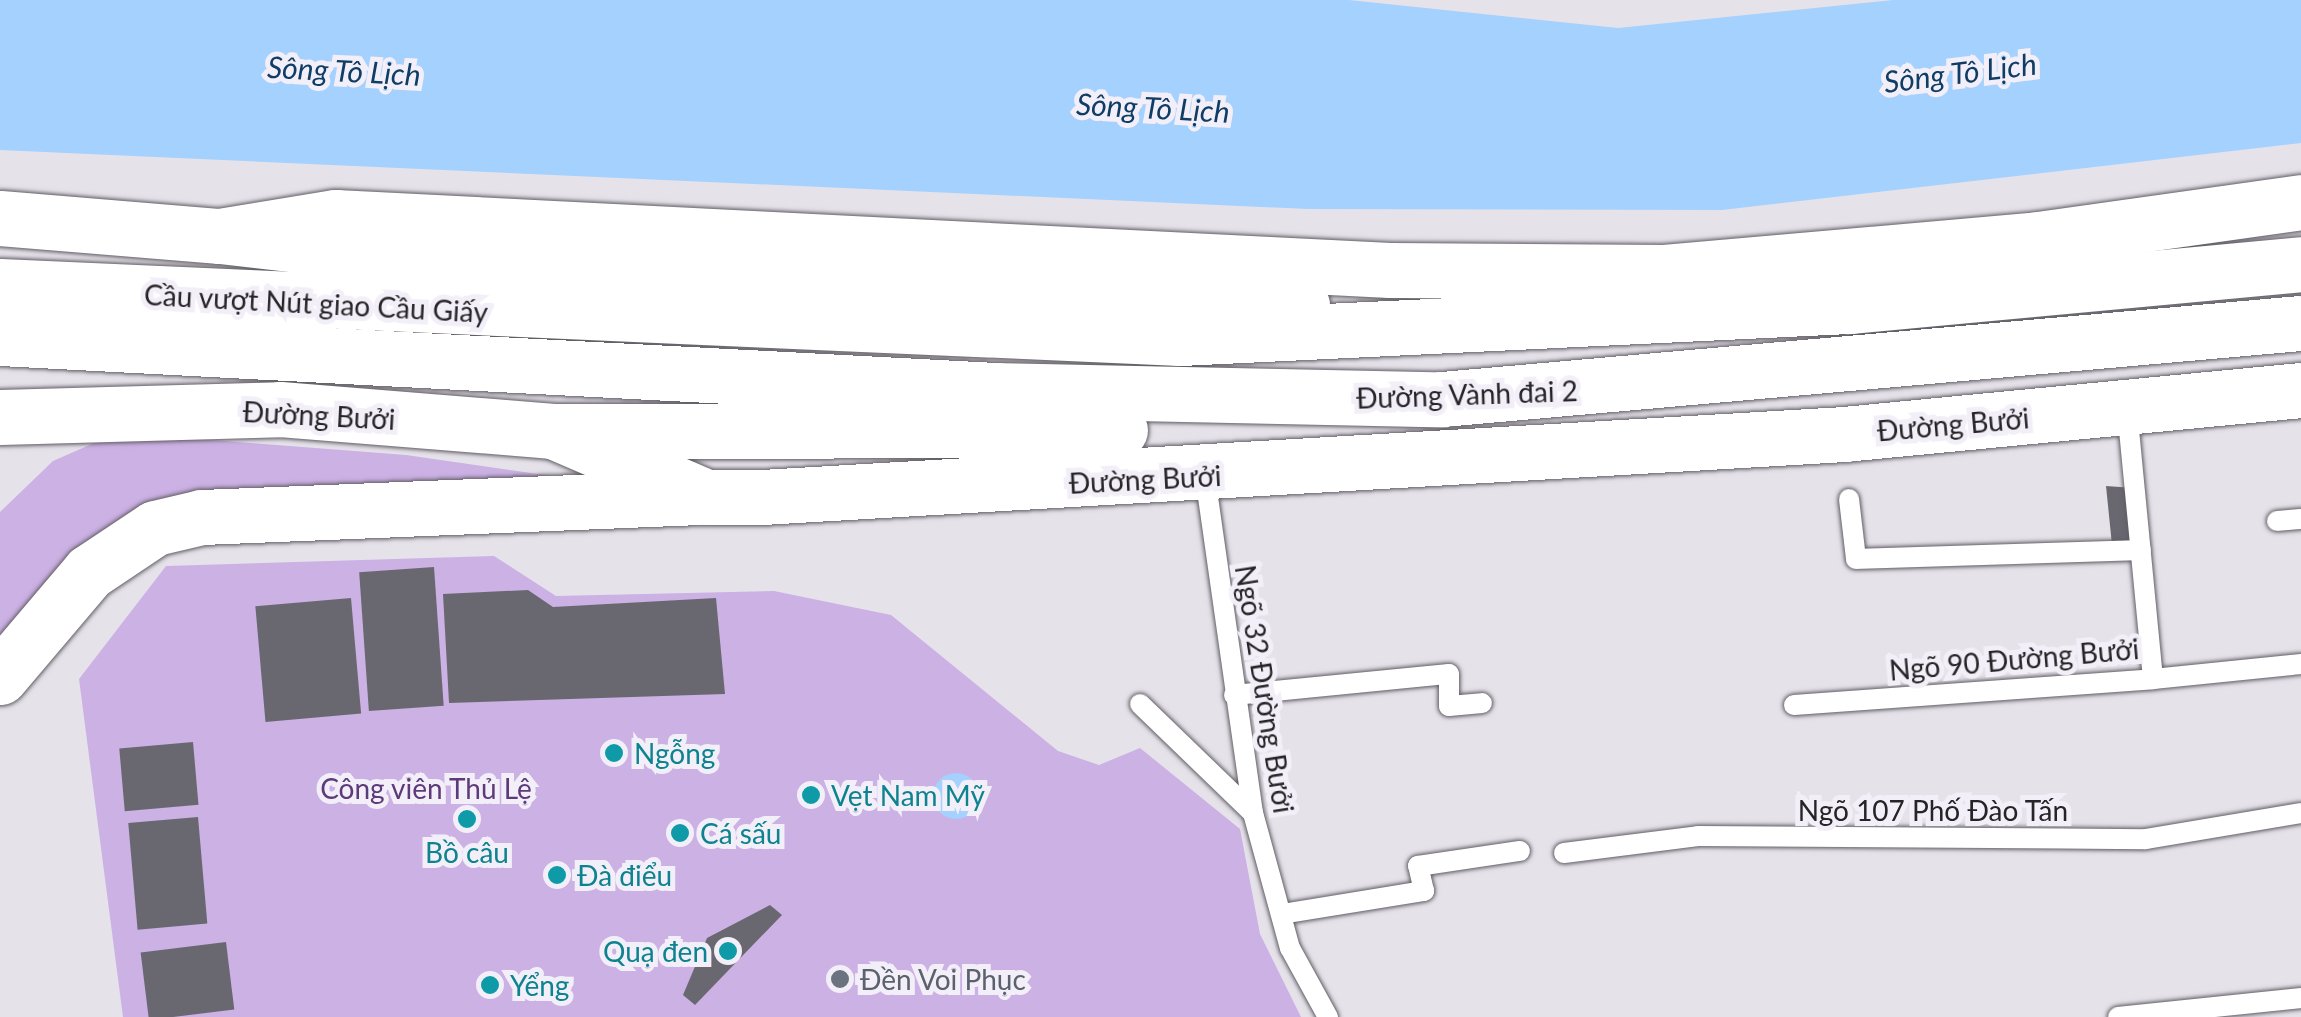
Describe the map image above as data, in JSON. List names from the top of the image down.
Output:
{
  "streets": {
    "main road": ["Cầu vượt Nút giao Cầu Giấy", "Đường Vành đai 2", "Đường Bưởi"],
    "lane": ["Ngõ 90 Đường Bưởi", "Ngõ 32 Đường Bưởi", "Ngõ 107 Phố Đào Tấn"]
  },
  "crossings": [
    ["Cầu vượt Nút giao Cầu Giấy", "Đường Vành đai 2"],
    ["Đường Bưởi", "Ngõ 90 Đường Bưởi"],
    ["Đường Bưởi", "Ngõ 32 Đường Bưởi"]
  ],
  "water": ["Sông Tô Lịch"],
  "parks": ["Công viên Thủ Lệ"],
  "places": [
    "Ngỗng",
    "Vẹt Nam Mỹ",
    "Bồ câu",
    "Cá sấu",
    "Đà điểu",
    "Quạ đen",
    "Đền Voi Phục",
    "Yểng"
  ]
}
